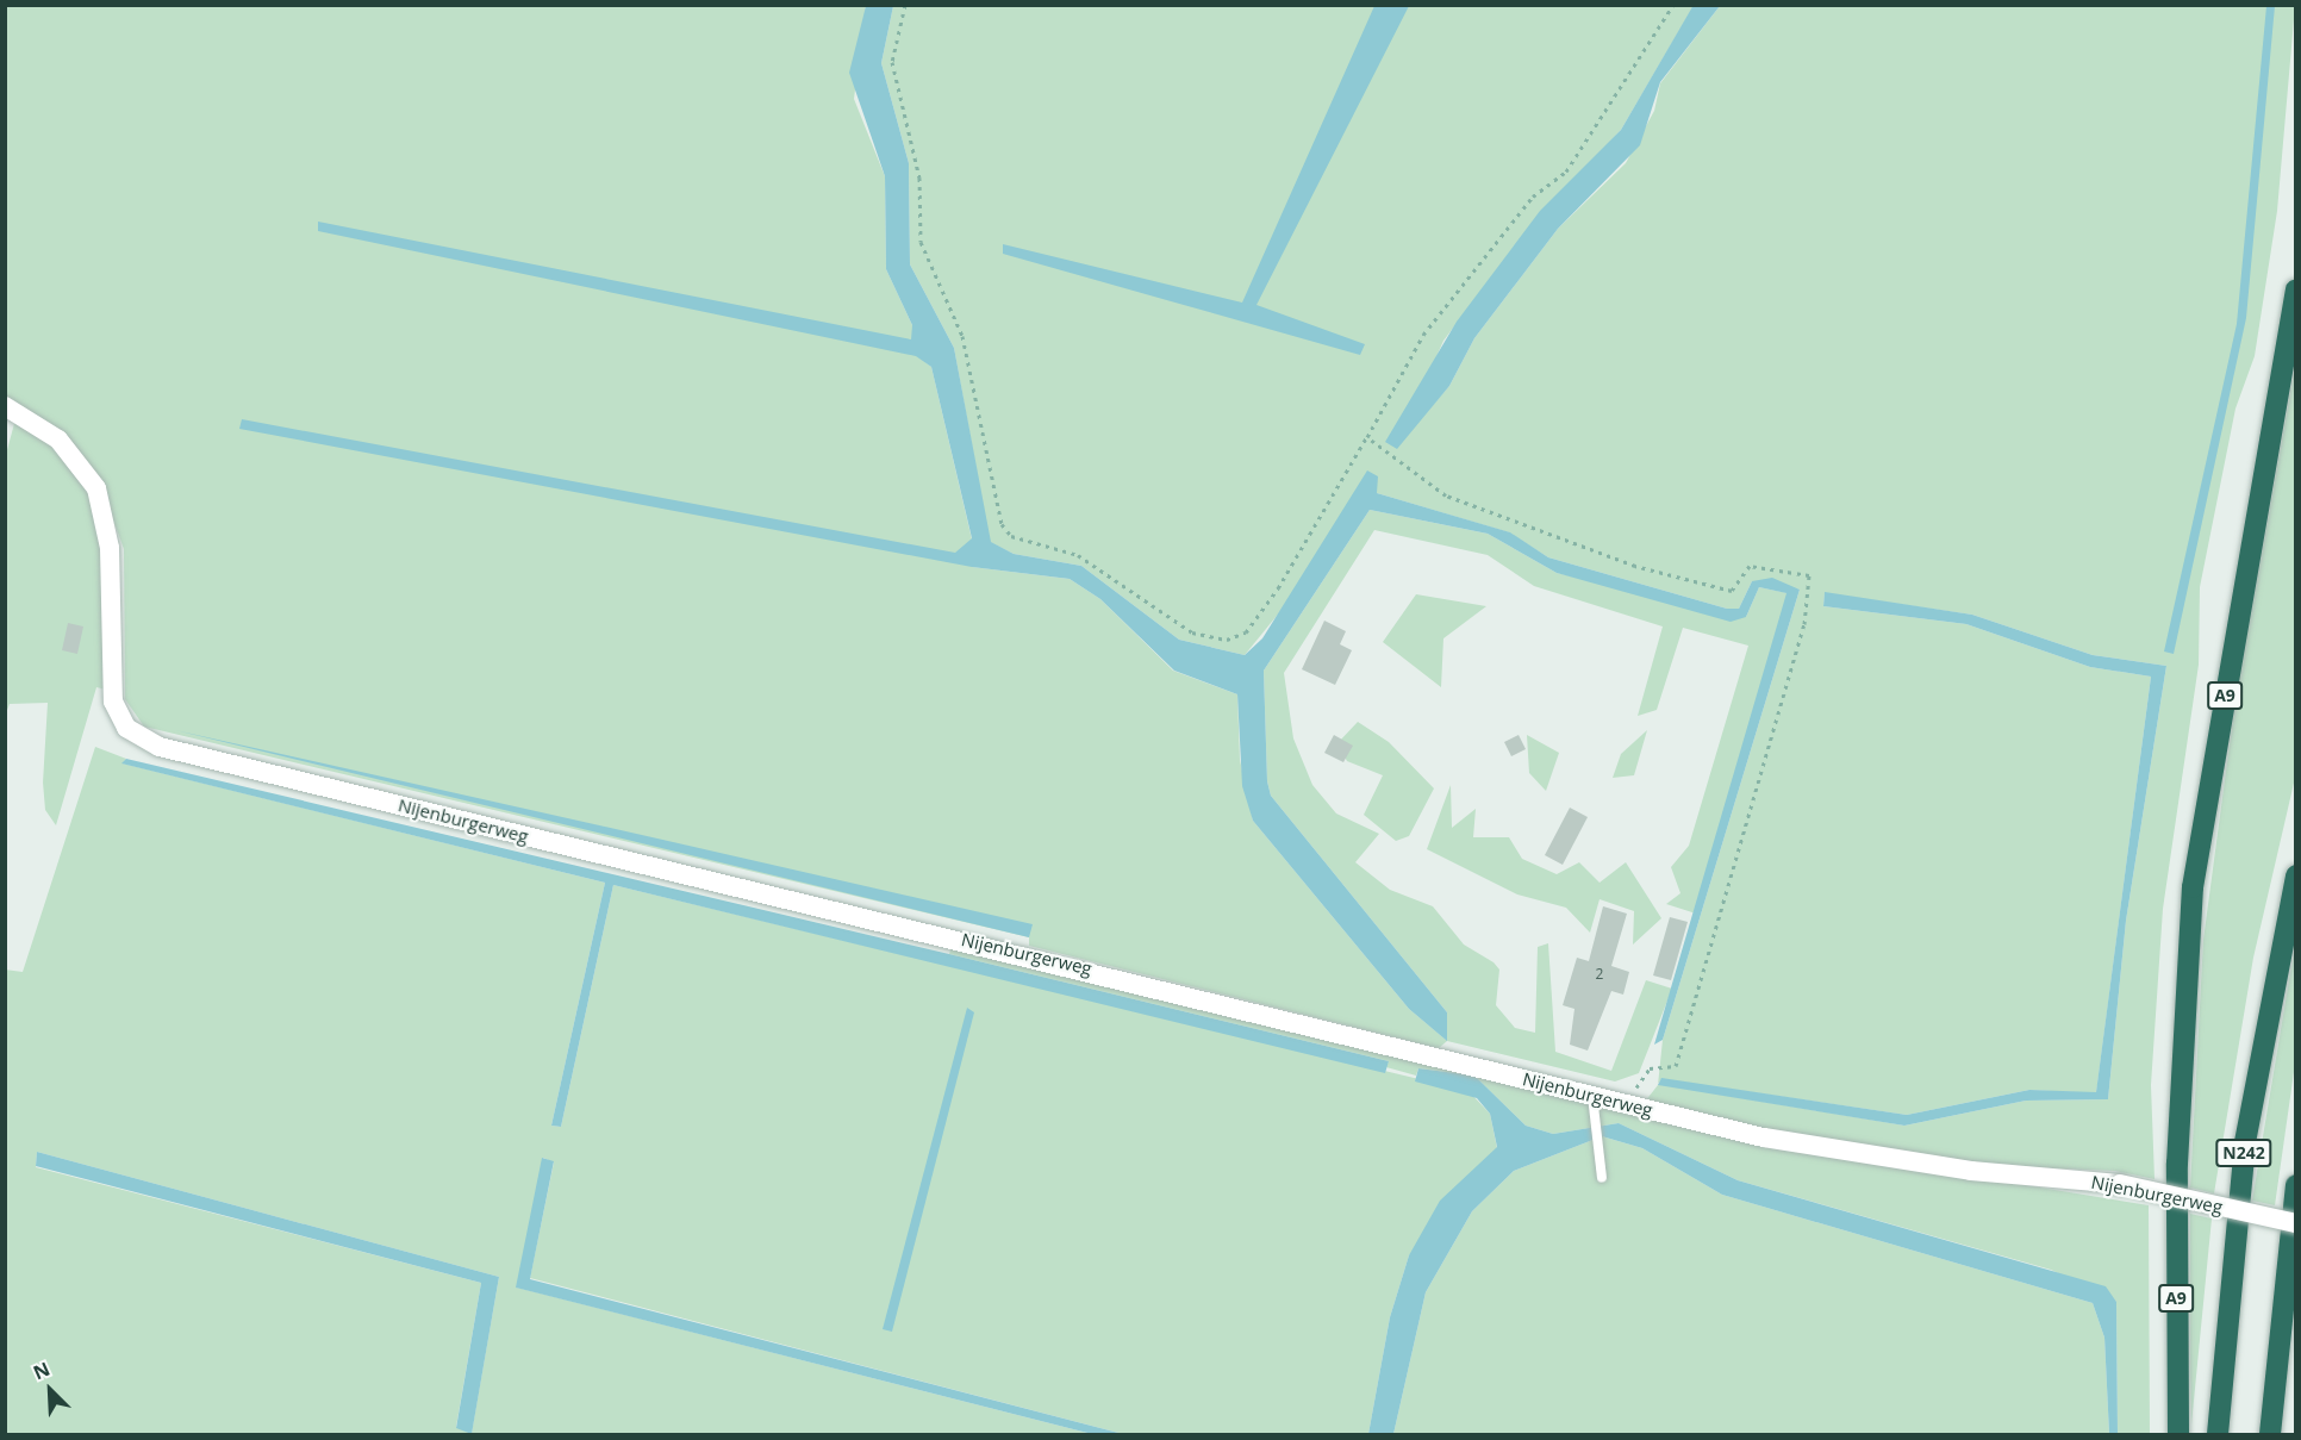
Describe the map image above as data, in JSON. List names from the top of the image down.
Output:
{
  "streets": {
    "highway": ["A9", "N242"],
    "street": ["Nijenburgerweg"]
  },
  "house_numbers": ["2"],
  "north": "top left"
}
